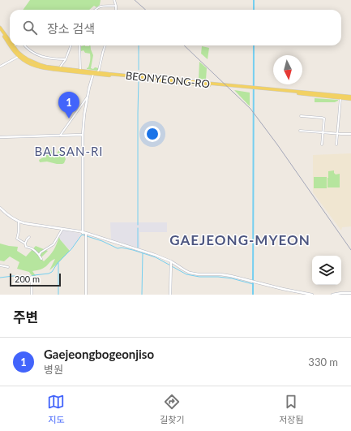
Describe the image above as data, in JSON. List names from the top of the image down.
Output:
{
  "streets": {
    "main road": ["BEONYEONG-RO"]
  },
  "districts": ["BALSAN-RI", "GAEJEONG-MYEON"],
  "scale_bar": "200 m",
  "north": "bottom",
  "page": {
    "search": "장소 검색",
    "pins": "1",
    "scale": "200 m",
    "heading": "주변",
    "list": [
      {
        "mark": "1",
        "name": "Gaejeongbogeonjiso",
        "note": "병원",
        "value": "330 m"
      }
    ],
    "nav": ["지도", "길찾기", "저장됨"]
  }
}
